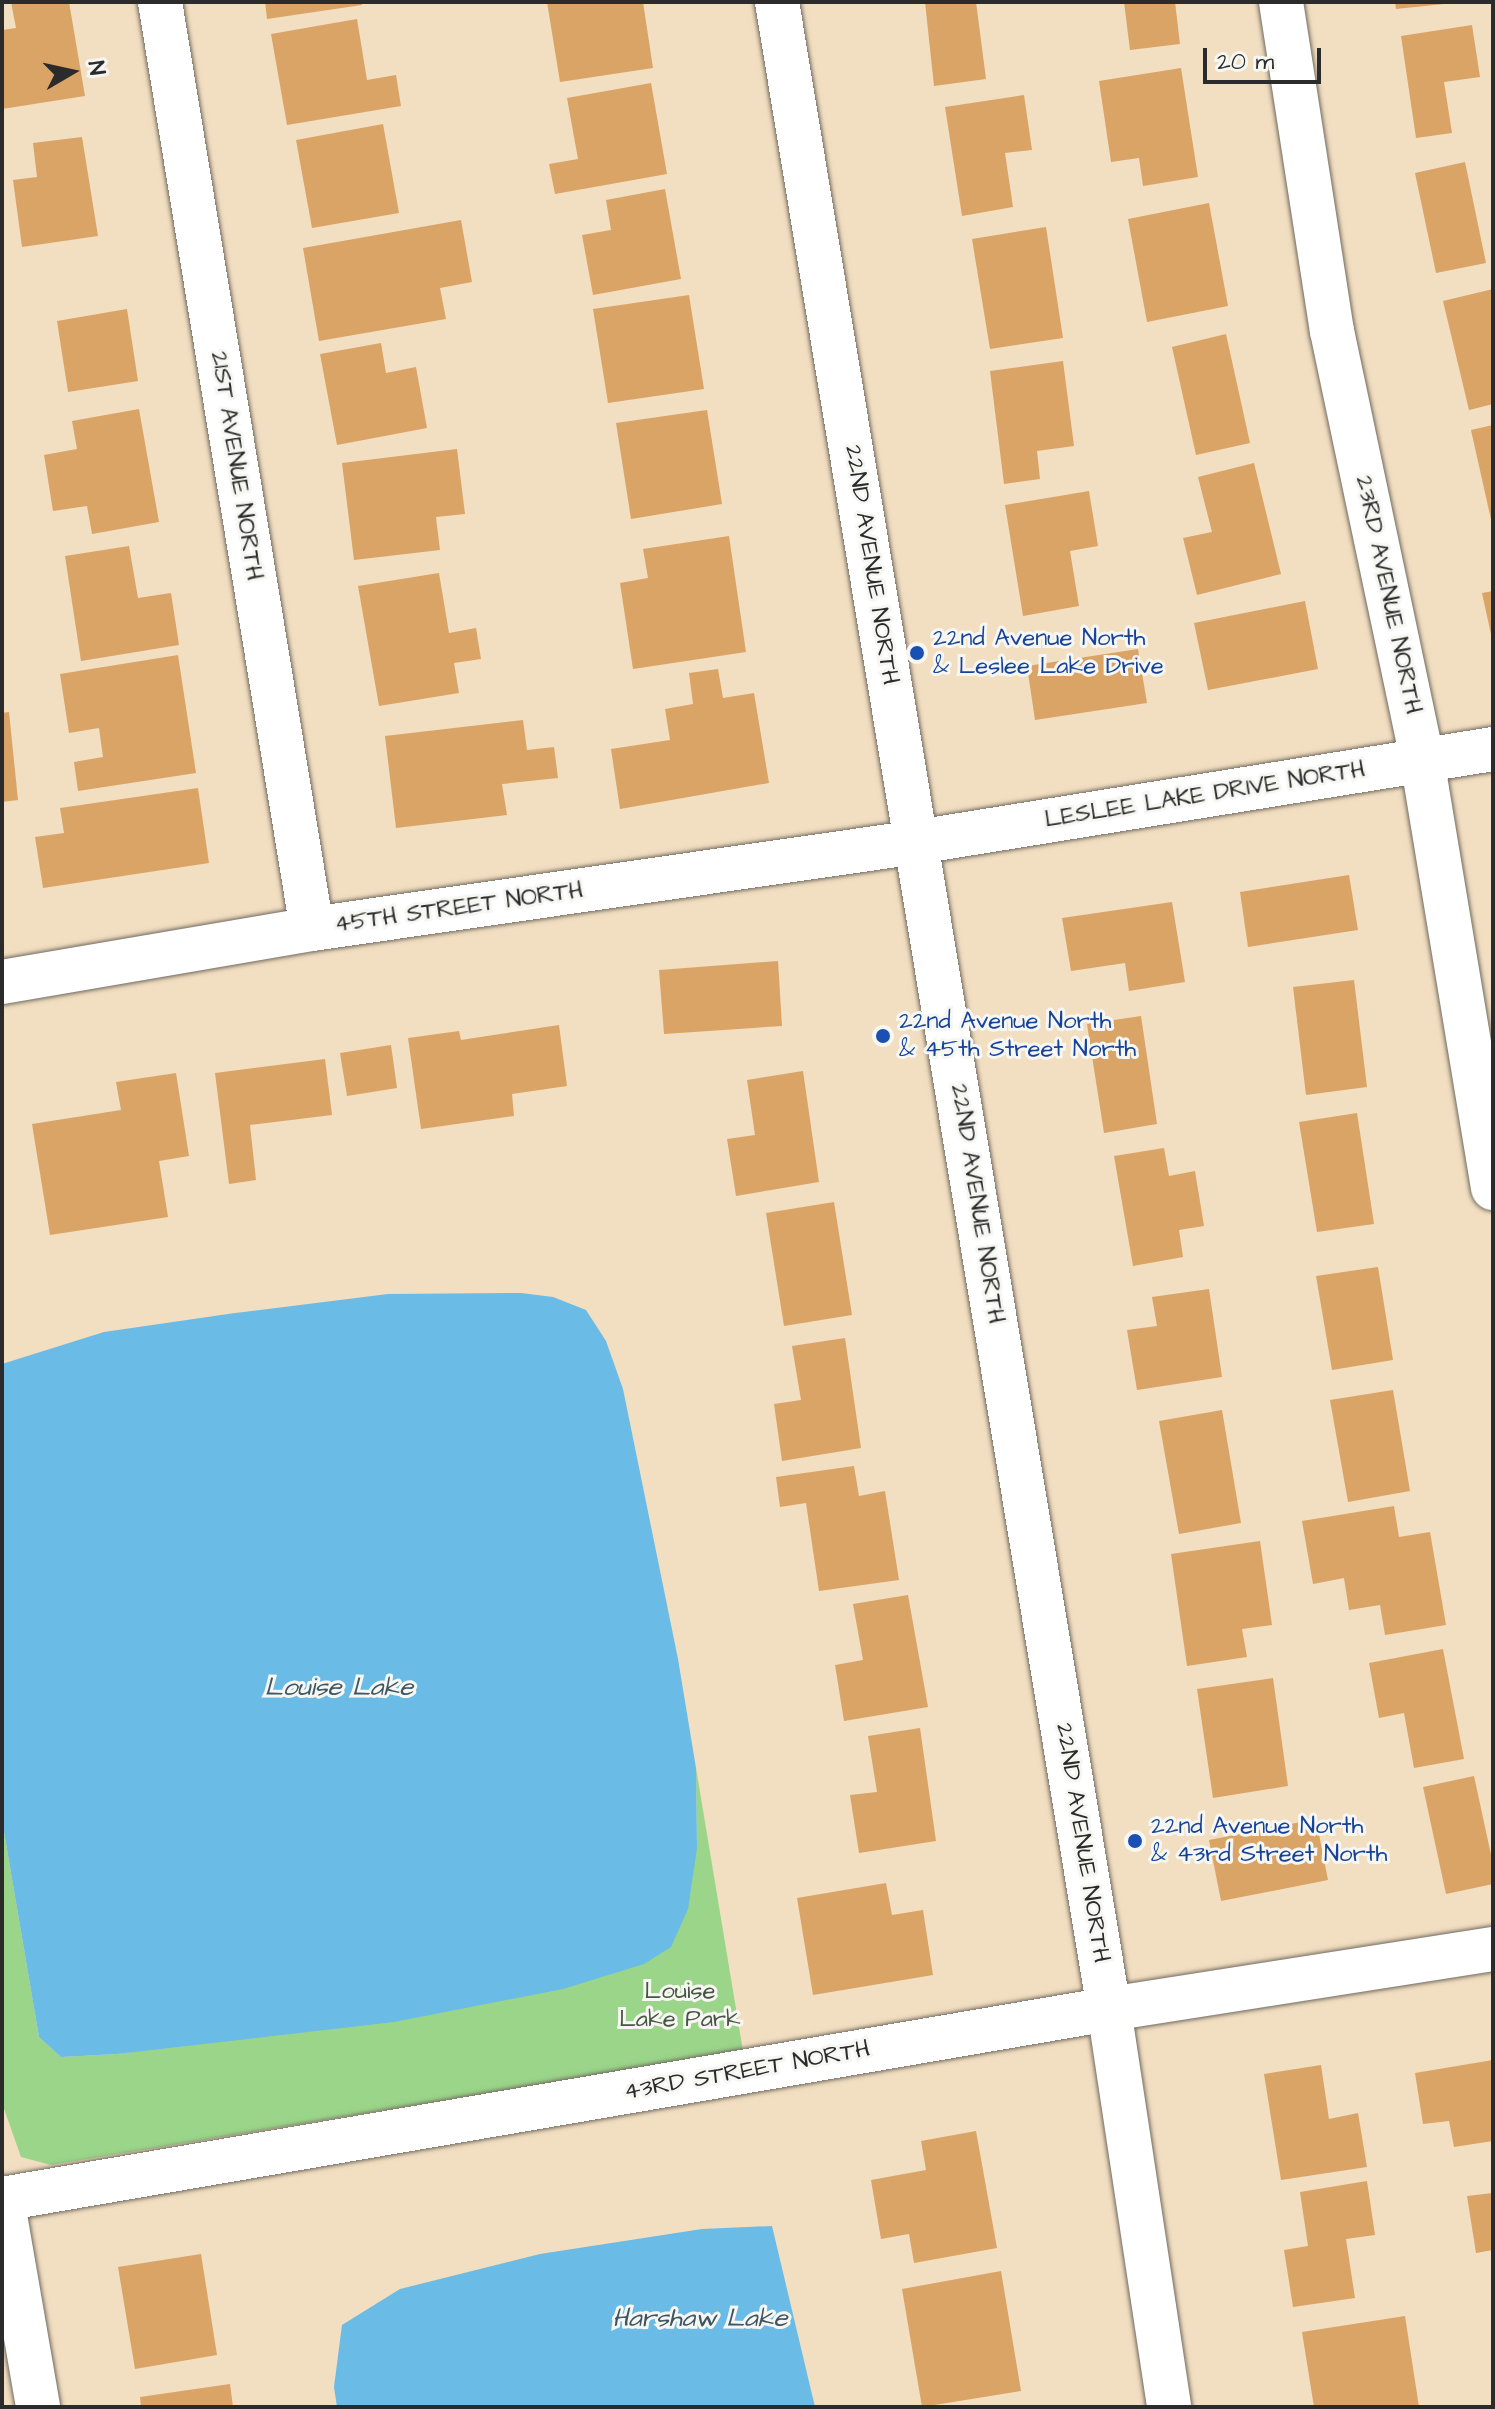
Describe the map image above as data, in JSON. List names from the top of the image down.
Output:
{
  "streets": {
    "street": [
      "21ST AVENUE NORTH",
      "22ND AVENUE NORTH",
      "23RD AVENUE NORTH",
      "LESLEE LAKE DRIVE NORTH",
      "45TH STREET NORTH",
      "43RD STREET NORTH"
    ]
  },
  "crossings": [
    ["21ST AVENUE NORTH", "45TH STREET NORTH"],
    ["22ND AVENUE NORTH", "LESLEE LAKE DRIVE NORTH"],
    ["22ND AVENUE NORTH", "45TH STREET NORTH"],
    ["22ND AVENUE NORTH", "43RD STREET NORTH"],
    ["23RD AVENUE NORTH", "LESLEE LAKE DRIVE NORTH"],
    ["LESLEE LAKE DRIVE NORTH", "45TH STREET NORTH"]
  ],
  "water": ["Louise Lake", "Harshaw Lake"],
  "parks": ["Louise Lake Park"],
  "places": ["22nd Avenue North & Leslee Lake Drive", "22nd Avenue North & 45th Street North", "22nd Avenue North & 43rd Street North"],
  "scale_bar": "20 m",
  "north": "right"
}
